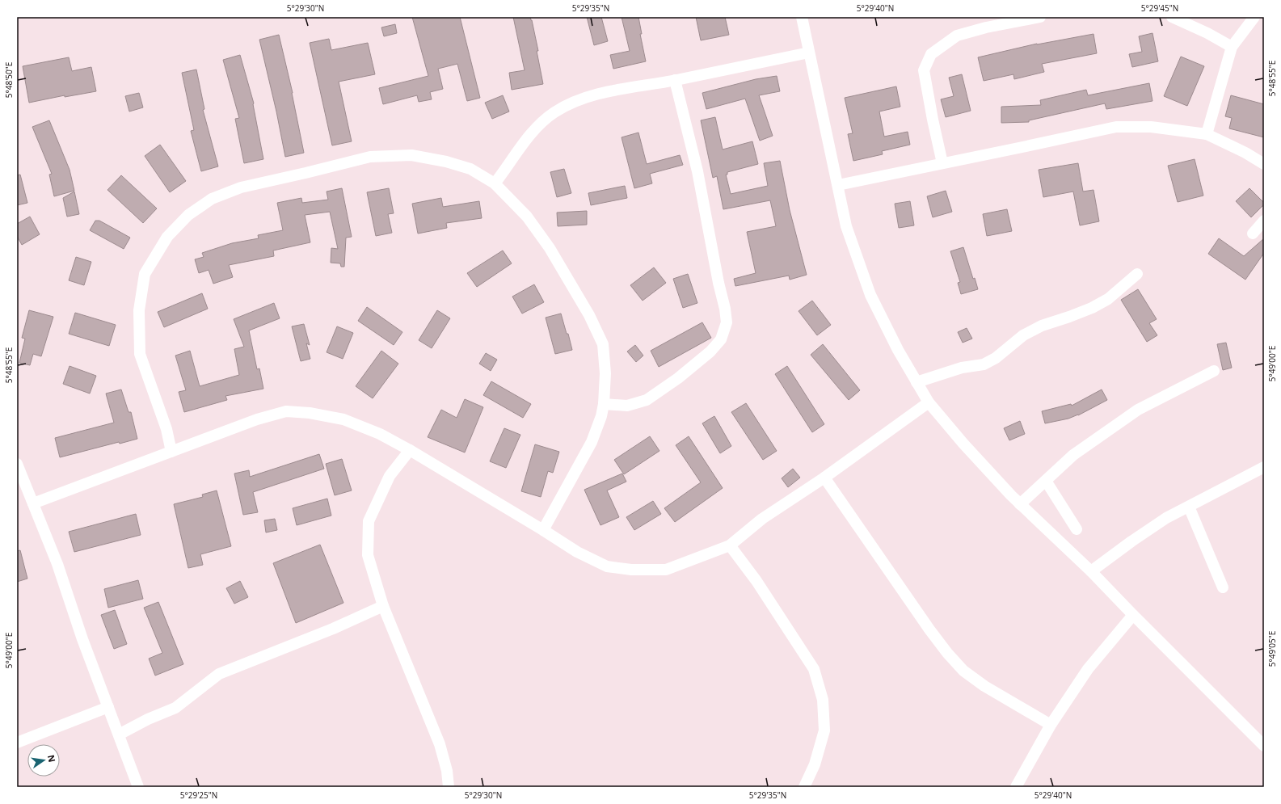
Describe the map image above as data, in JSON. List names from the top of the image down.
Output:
{
  "north": "right",
  "coordinates": [
    "5°29'30\"N",
    "5°29'35\"N",
    "5°29'40\"N",
    "5°29'45\"N",
    "5°48'55\"E",
    "5°48'50\"E",
    "5°49'00\"E",
    "5°49'05\"E",
    "5°29'25\"N"
  ]
}
